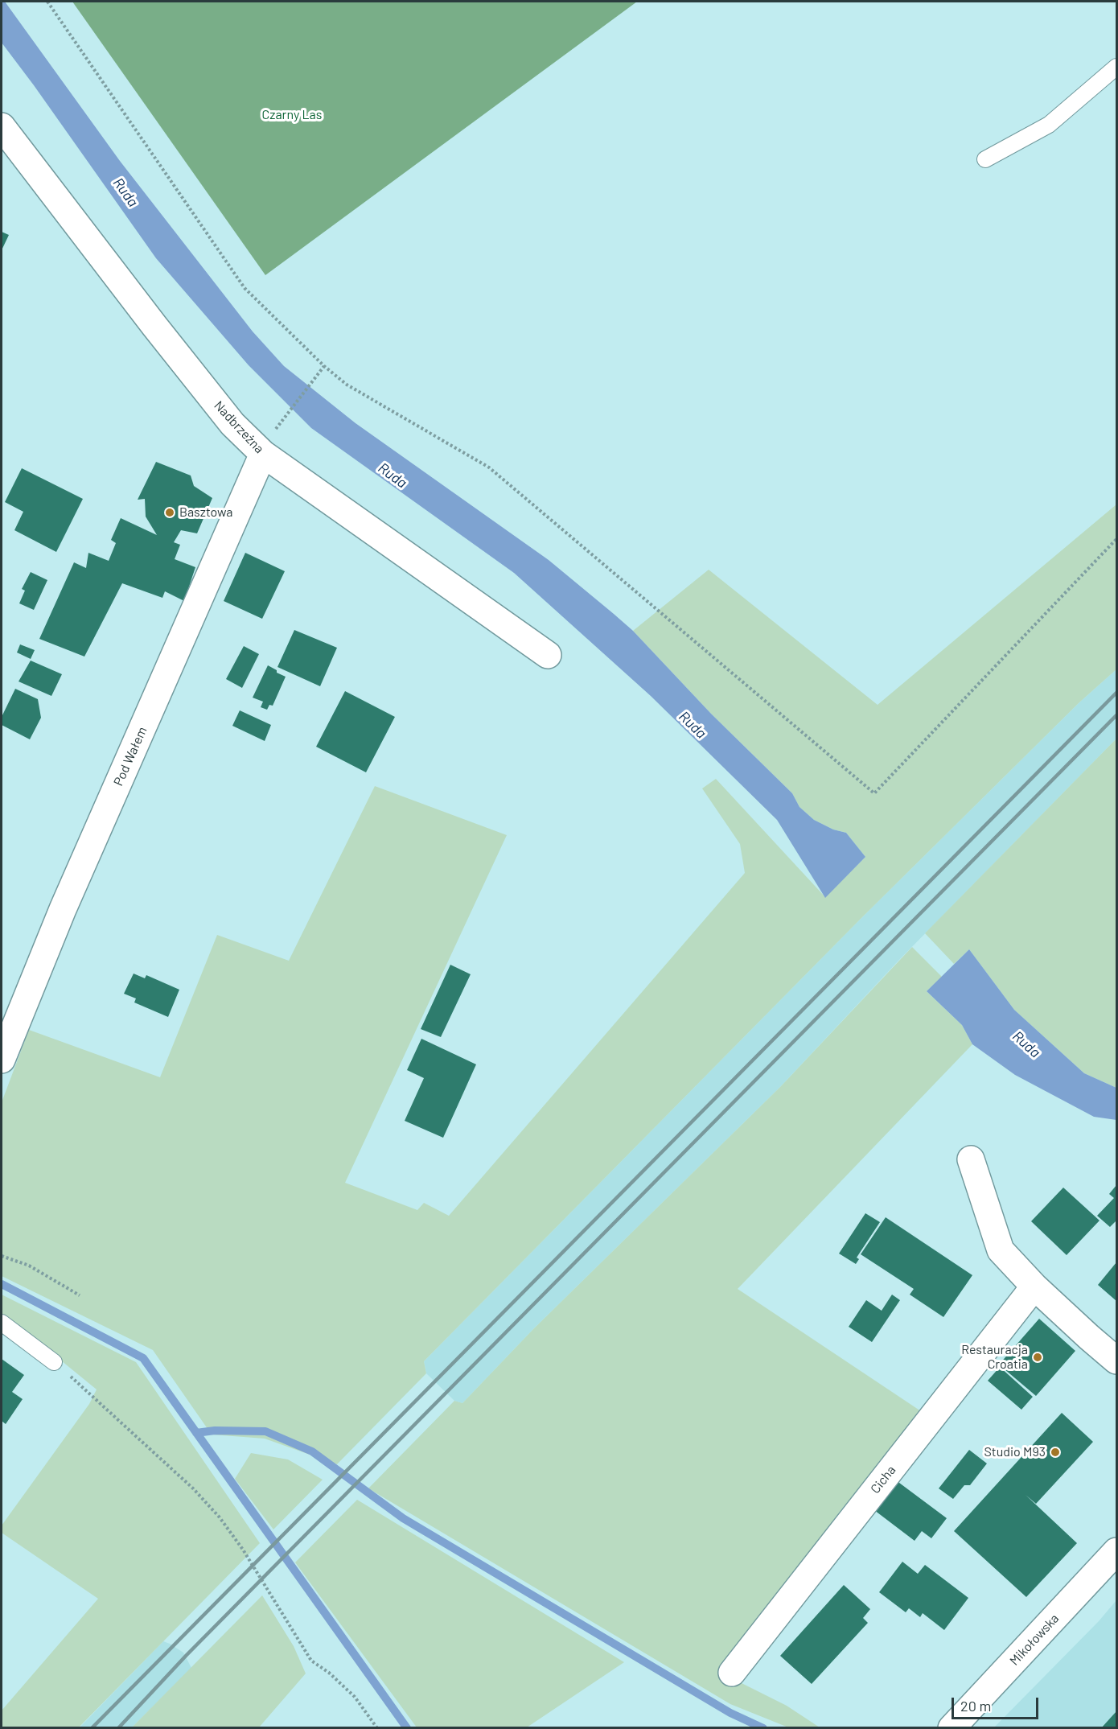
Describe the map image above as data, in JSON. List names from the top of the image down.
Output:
{
  "streets": {
    "street": [
      "Nadbrzeżna",
      "Pod Wałem",
      "Cicha",
      "Mikołowska"
    ]
  },
  "crossings": [
    ["Nadbrzeżna", "Pod Wałem"]
  ],
  "water": ["Ruda"],
  "parks": ["Czarny Las"],
  "places": ["Basztowa", "Restauracja Croatia", "Studio M93"],
  "scale_bar": "20 m"
}
